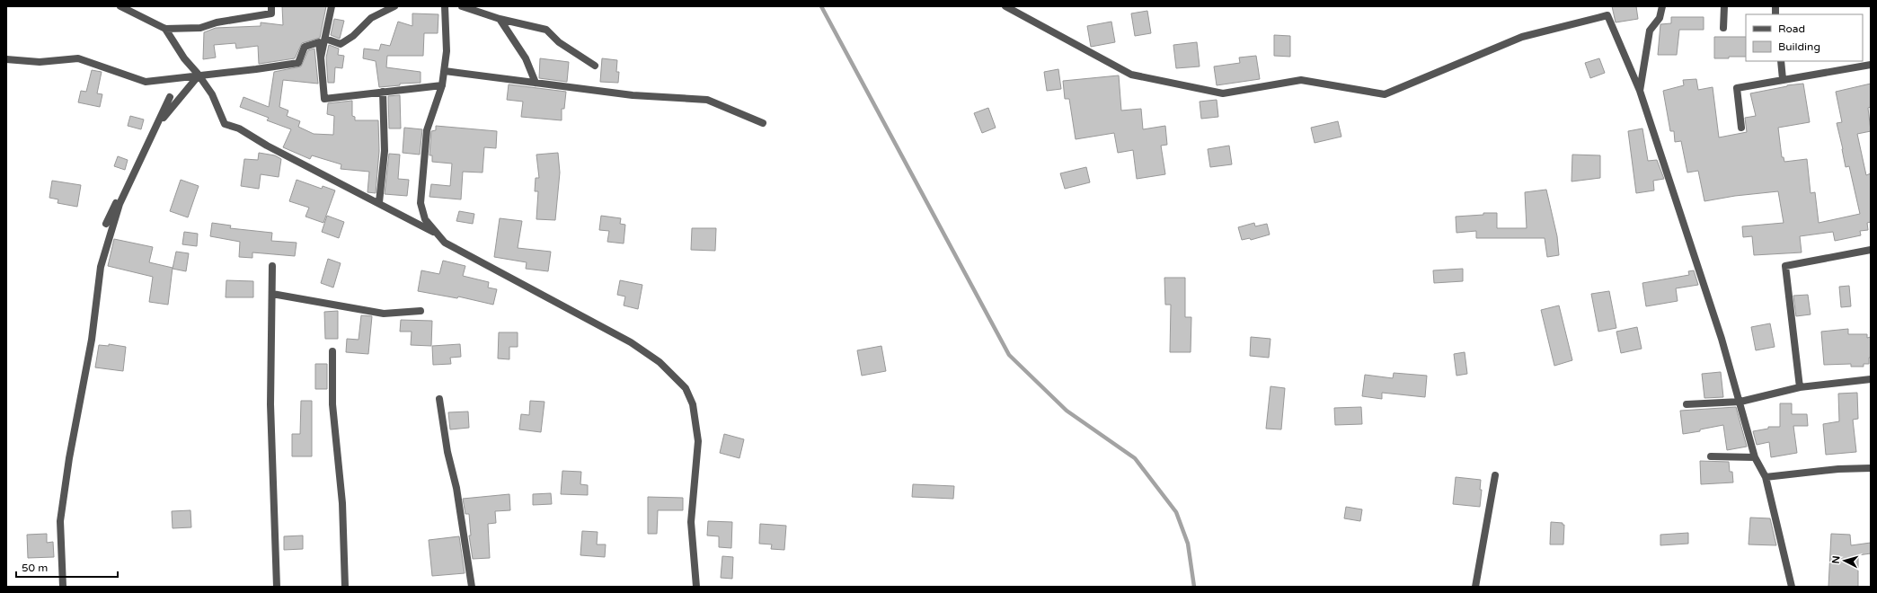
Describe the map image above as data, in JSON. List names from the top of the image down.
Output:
{
  "legend": ["Road", "Building"],
  "scale_bar": "50 m",
  "north": "left"
}
